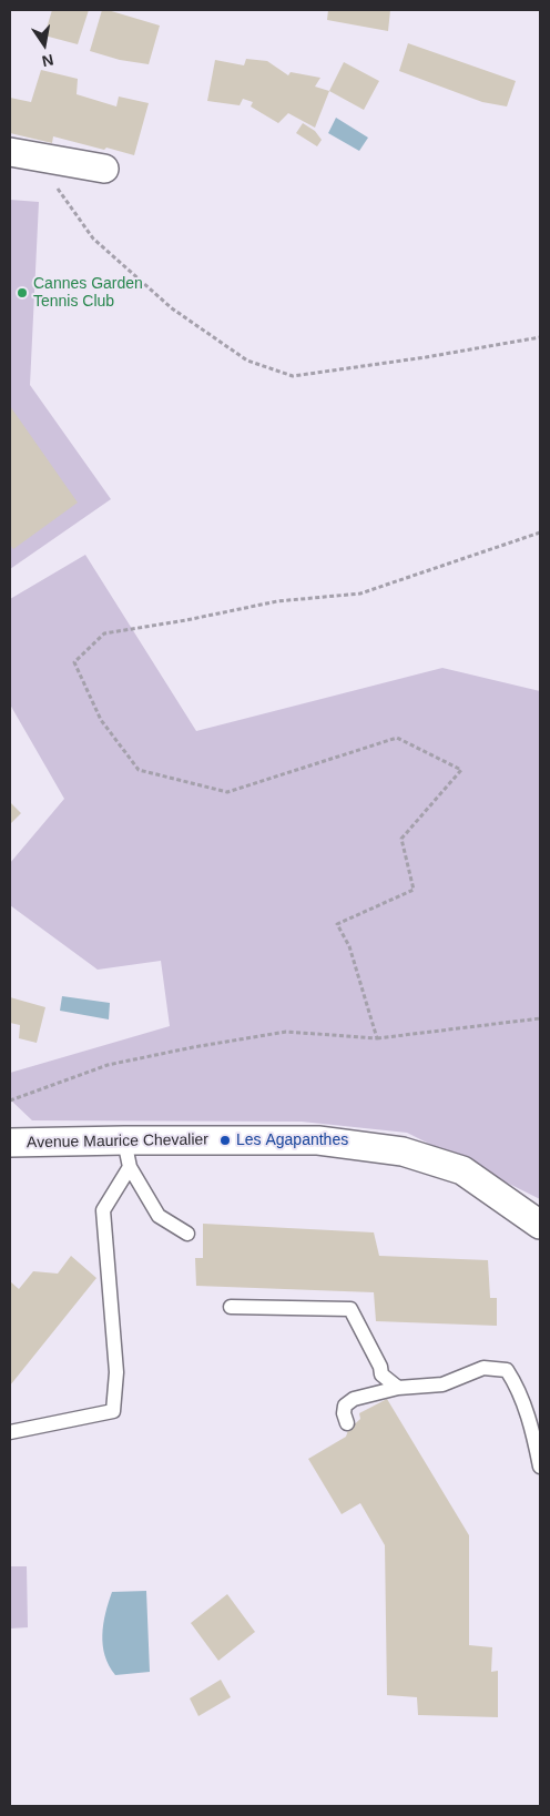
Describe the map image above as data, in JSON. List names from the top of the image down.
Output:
{
  "streets": {
    "street": ["Avenue Maurice Chevalier"]
  },
  "places": ["Cannes Garden Tennis Club", "Les Agapanthes"],
  "north": "bottom"
}
